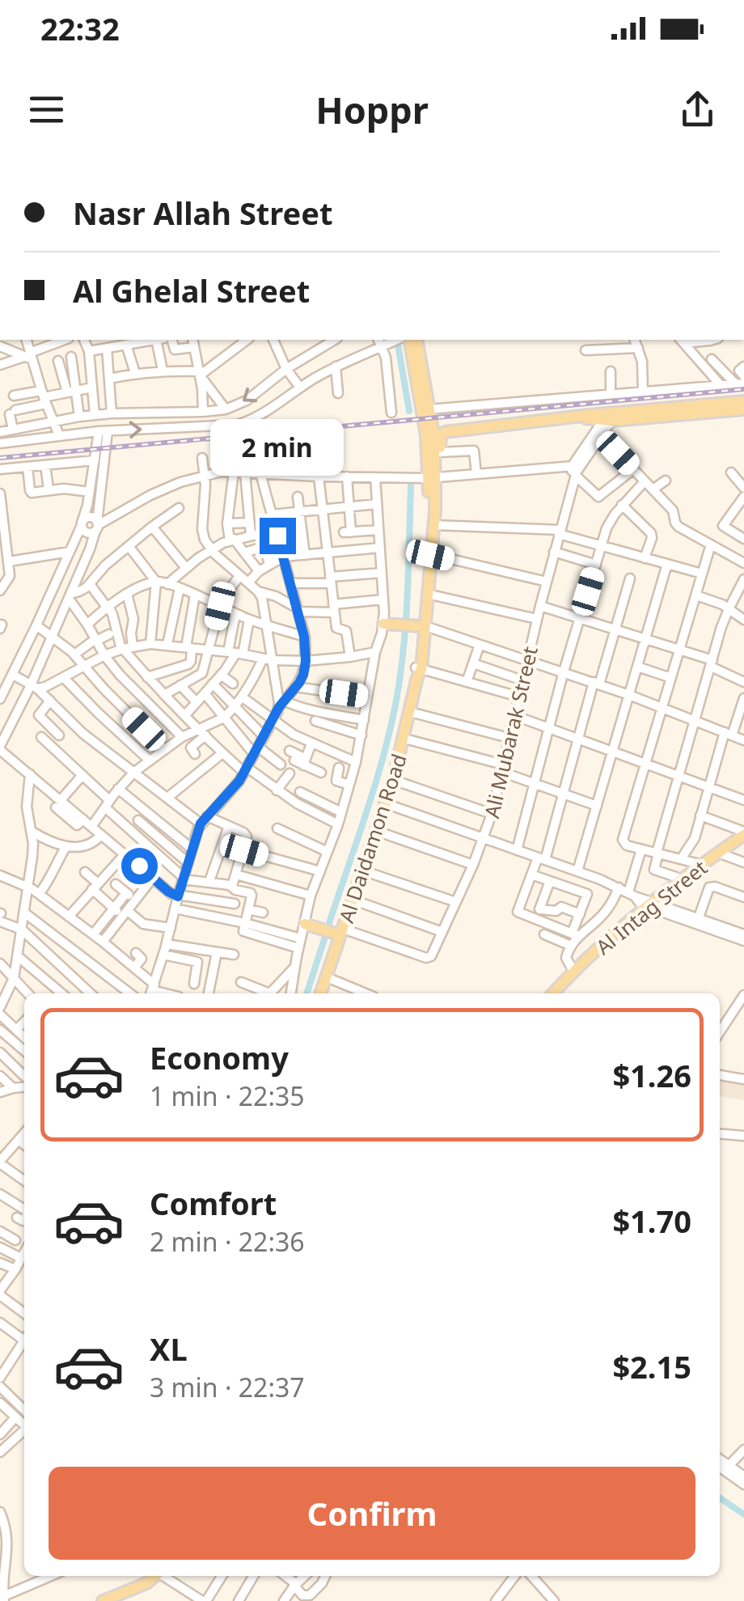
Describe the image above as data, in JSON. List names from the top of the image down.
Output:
{
  "streets": {
    "main road": ["Al Daidamon Road", "Al Intag Street"],
    "street": ["Ali Mubarak Street"]
  },
  "crossings": [
    ["Ali Mubarak Street", "Al Daidamon Road"]
  ],
  "page": {
    "status": "22:32",
    "header": "Hoppr",
    "banner": ["Nasr Allah Street", "Al Ghelal Street"],
    "bubble": "2 min",
    "list": [
      {
        "name": "Economy",
        "note": "1 min · 22:35",
        "value": "$1.26"
      },
      {
        "name": "Comfort",
        "note": "2 min · 22:36",
        "value": "$1.70"
      },
      {
        "name": "XL",
        "note": "3 min · 22:37",
        "value": "$2.15"
      }
    ],
    "buttons": "Confirm"
  }
}
